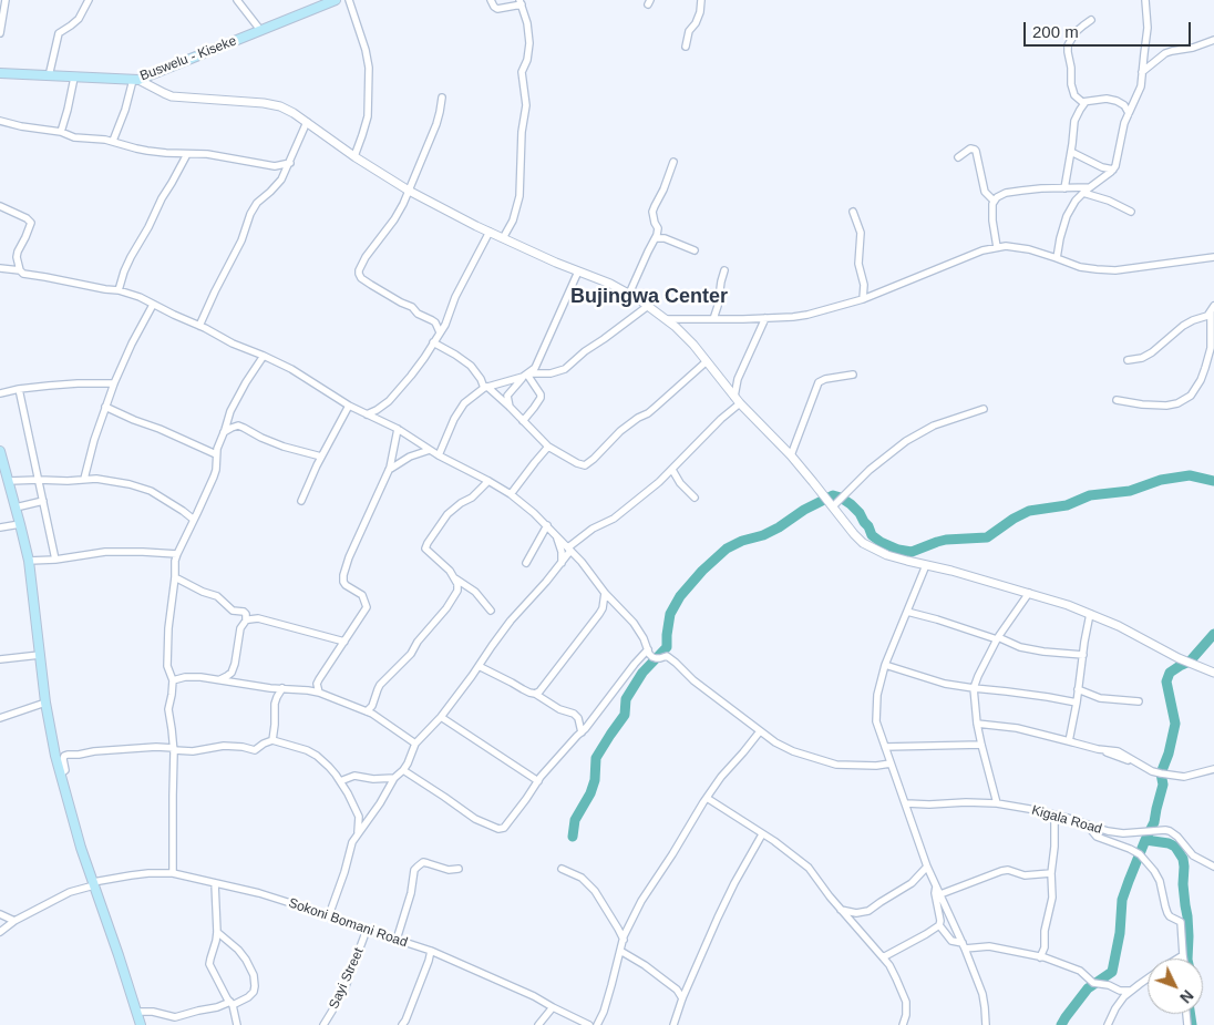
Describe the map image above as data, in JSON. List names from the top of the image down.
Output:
{
  "streets": {
    "main road": ["Buswelu - Kiseke"],
    "street": ["Kigala Road", "Sokoni Bomani Road", "Sayi Street"]
  },
  "crossings": [
    ["Sokoni Bomani Road", "Sayi Street"]
  ],
  "districts": ["Bujingwa Center"],
  "scale_bar": "200 m",
  "north": "bottom right"
}
